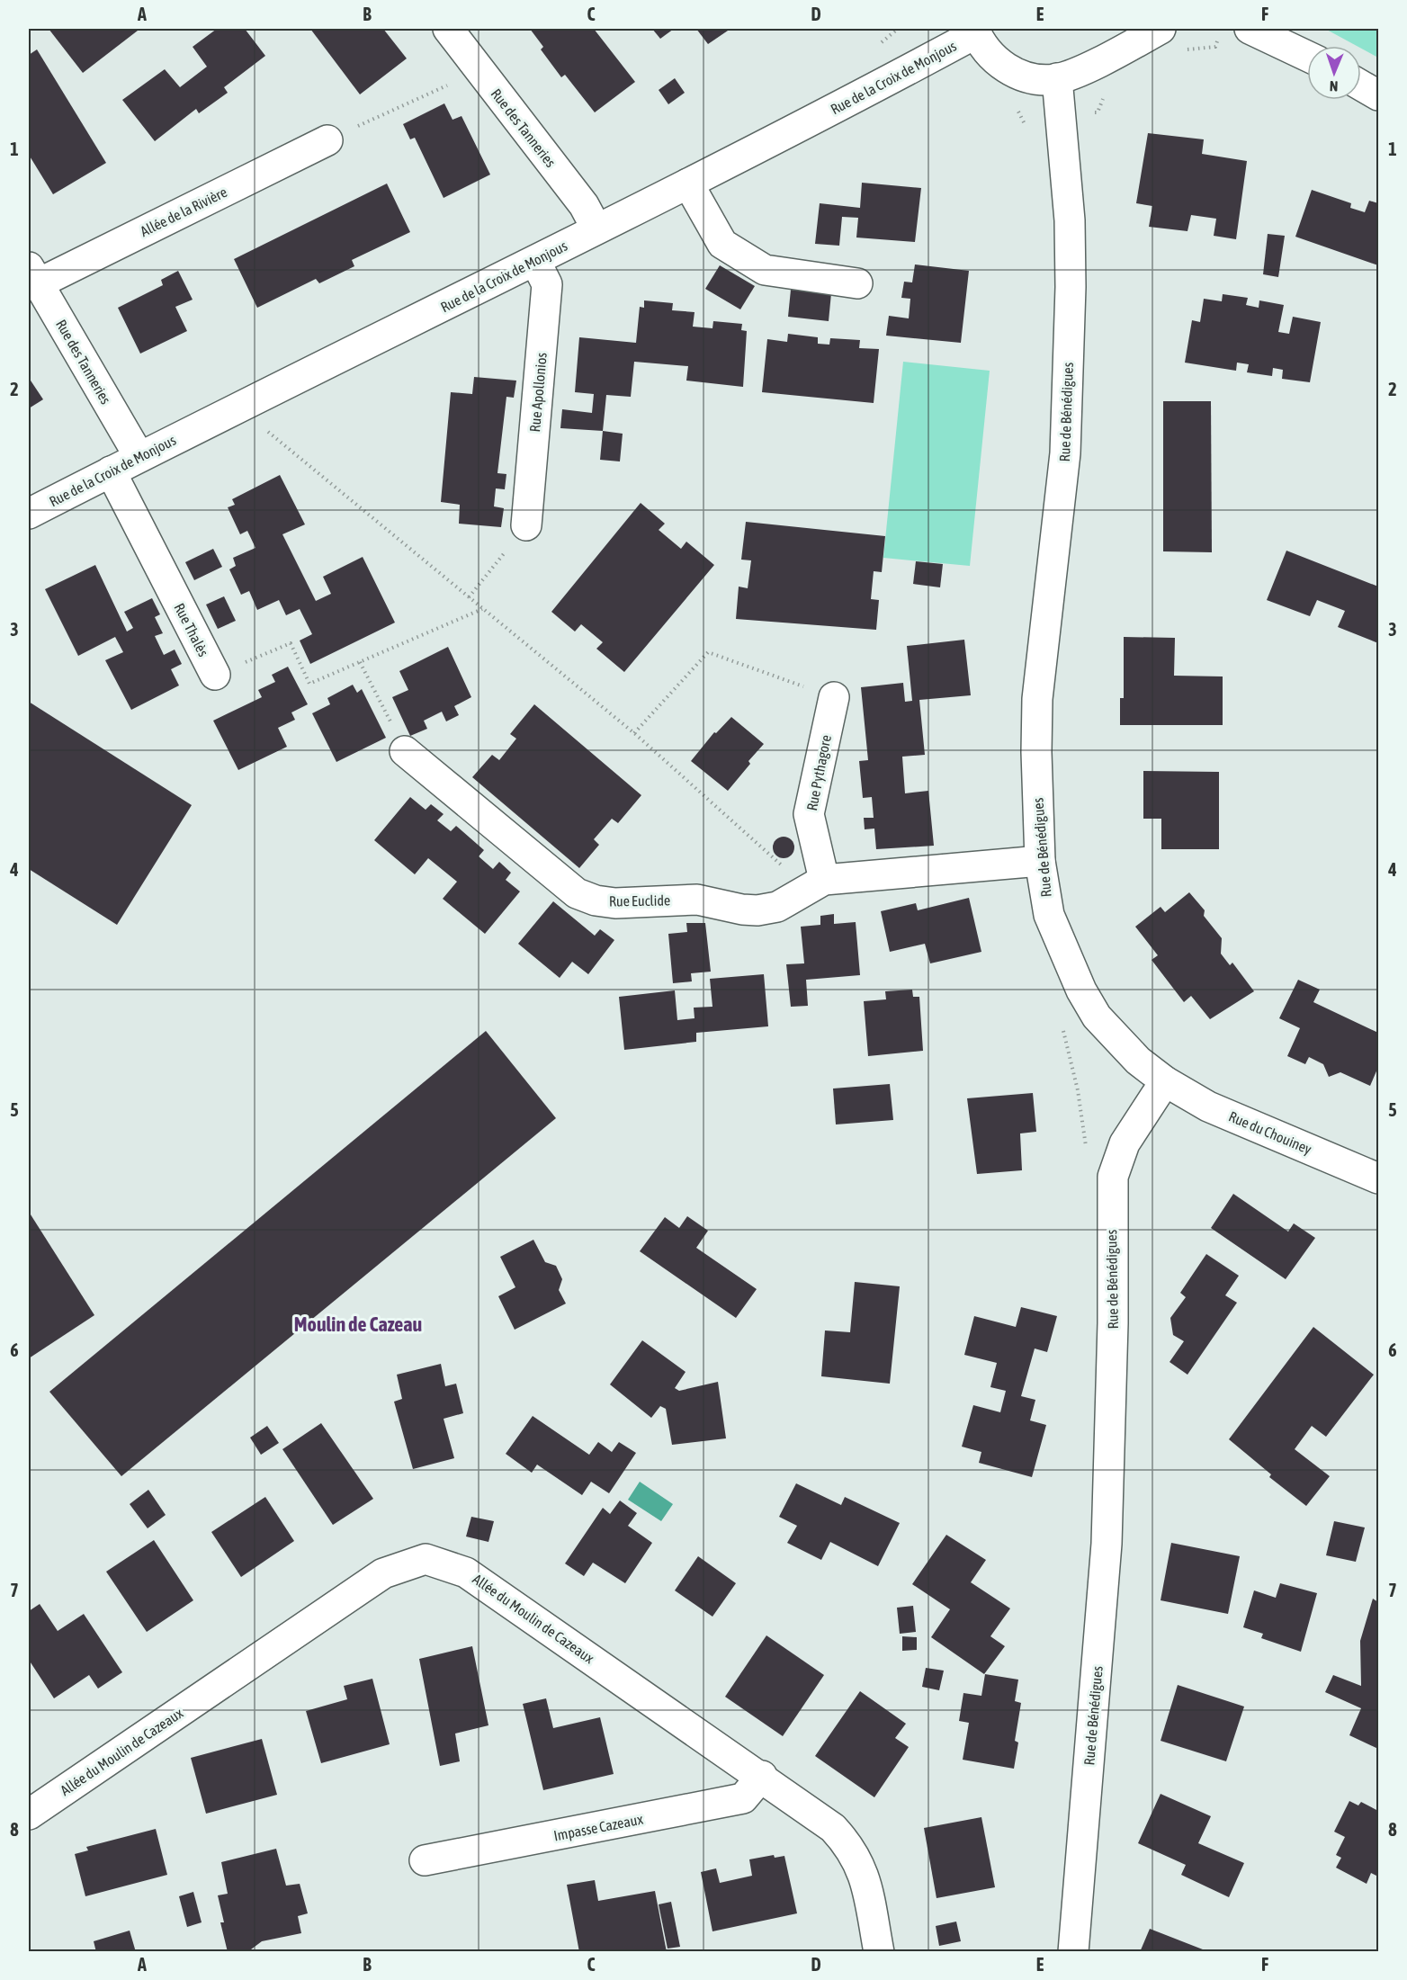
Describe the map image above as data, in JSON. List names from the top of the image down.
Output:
{
  "streets": {
    "street": [
      "Rue de la Croix de Monjous",
      "Rue des Tanneries",
      "Allée de la Rivière",
      "Rue Apollonios",
      "Rue de Bénédigues",
      "Rue Thalès",
      "Rue Pythagore",
      "Rue Euclide",
      "Rue du Chouiney",
      "Allée du Moulin de Cazeaux",
      "Impasse Cazeaux"
    ]
  },
  "crossings": [
    ["Rue de la Croix de Monjous", "Rue des Tanneries"],
    ["Rue de la Croix de Monjous", "Rue Apollonios"],
    ["Rue de la Croix de Monjous", "Rue Thalès"],
    ["Rue des Tanneries", "Allée de la Rivière"],
    ["Rue de Bénédigues", "Rue Euclide"],
    ["Rue de Bénédigues", "Rue du Chouiney"],
    ["Rue Pythagore", "Rue Euclide"],
    ["Allée du Moulin de Cazeaux", "Impasse Cazeaux"]
  ],
  "districts": ["Moulin de Cazeau"],
  "north": "bottom",
  "grid": {
    "columns": [
      "A",
      "B",
      "C",
      "D",
      "E",
      "F"
    ],
    "rows": [
      "1",
      "2",
      "3",
      "4",
      "5",
      "6",
      "7",
      "8"
    ]
  }
}
